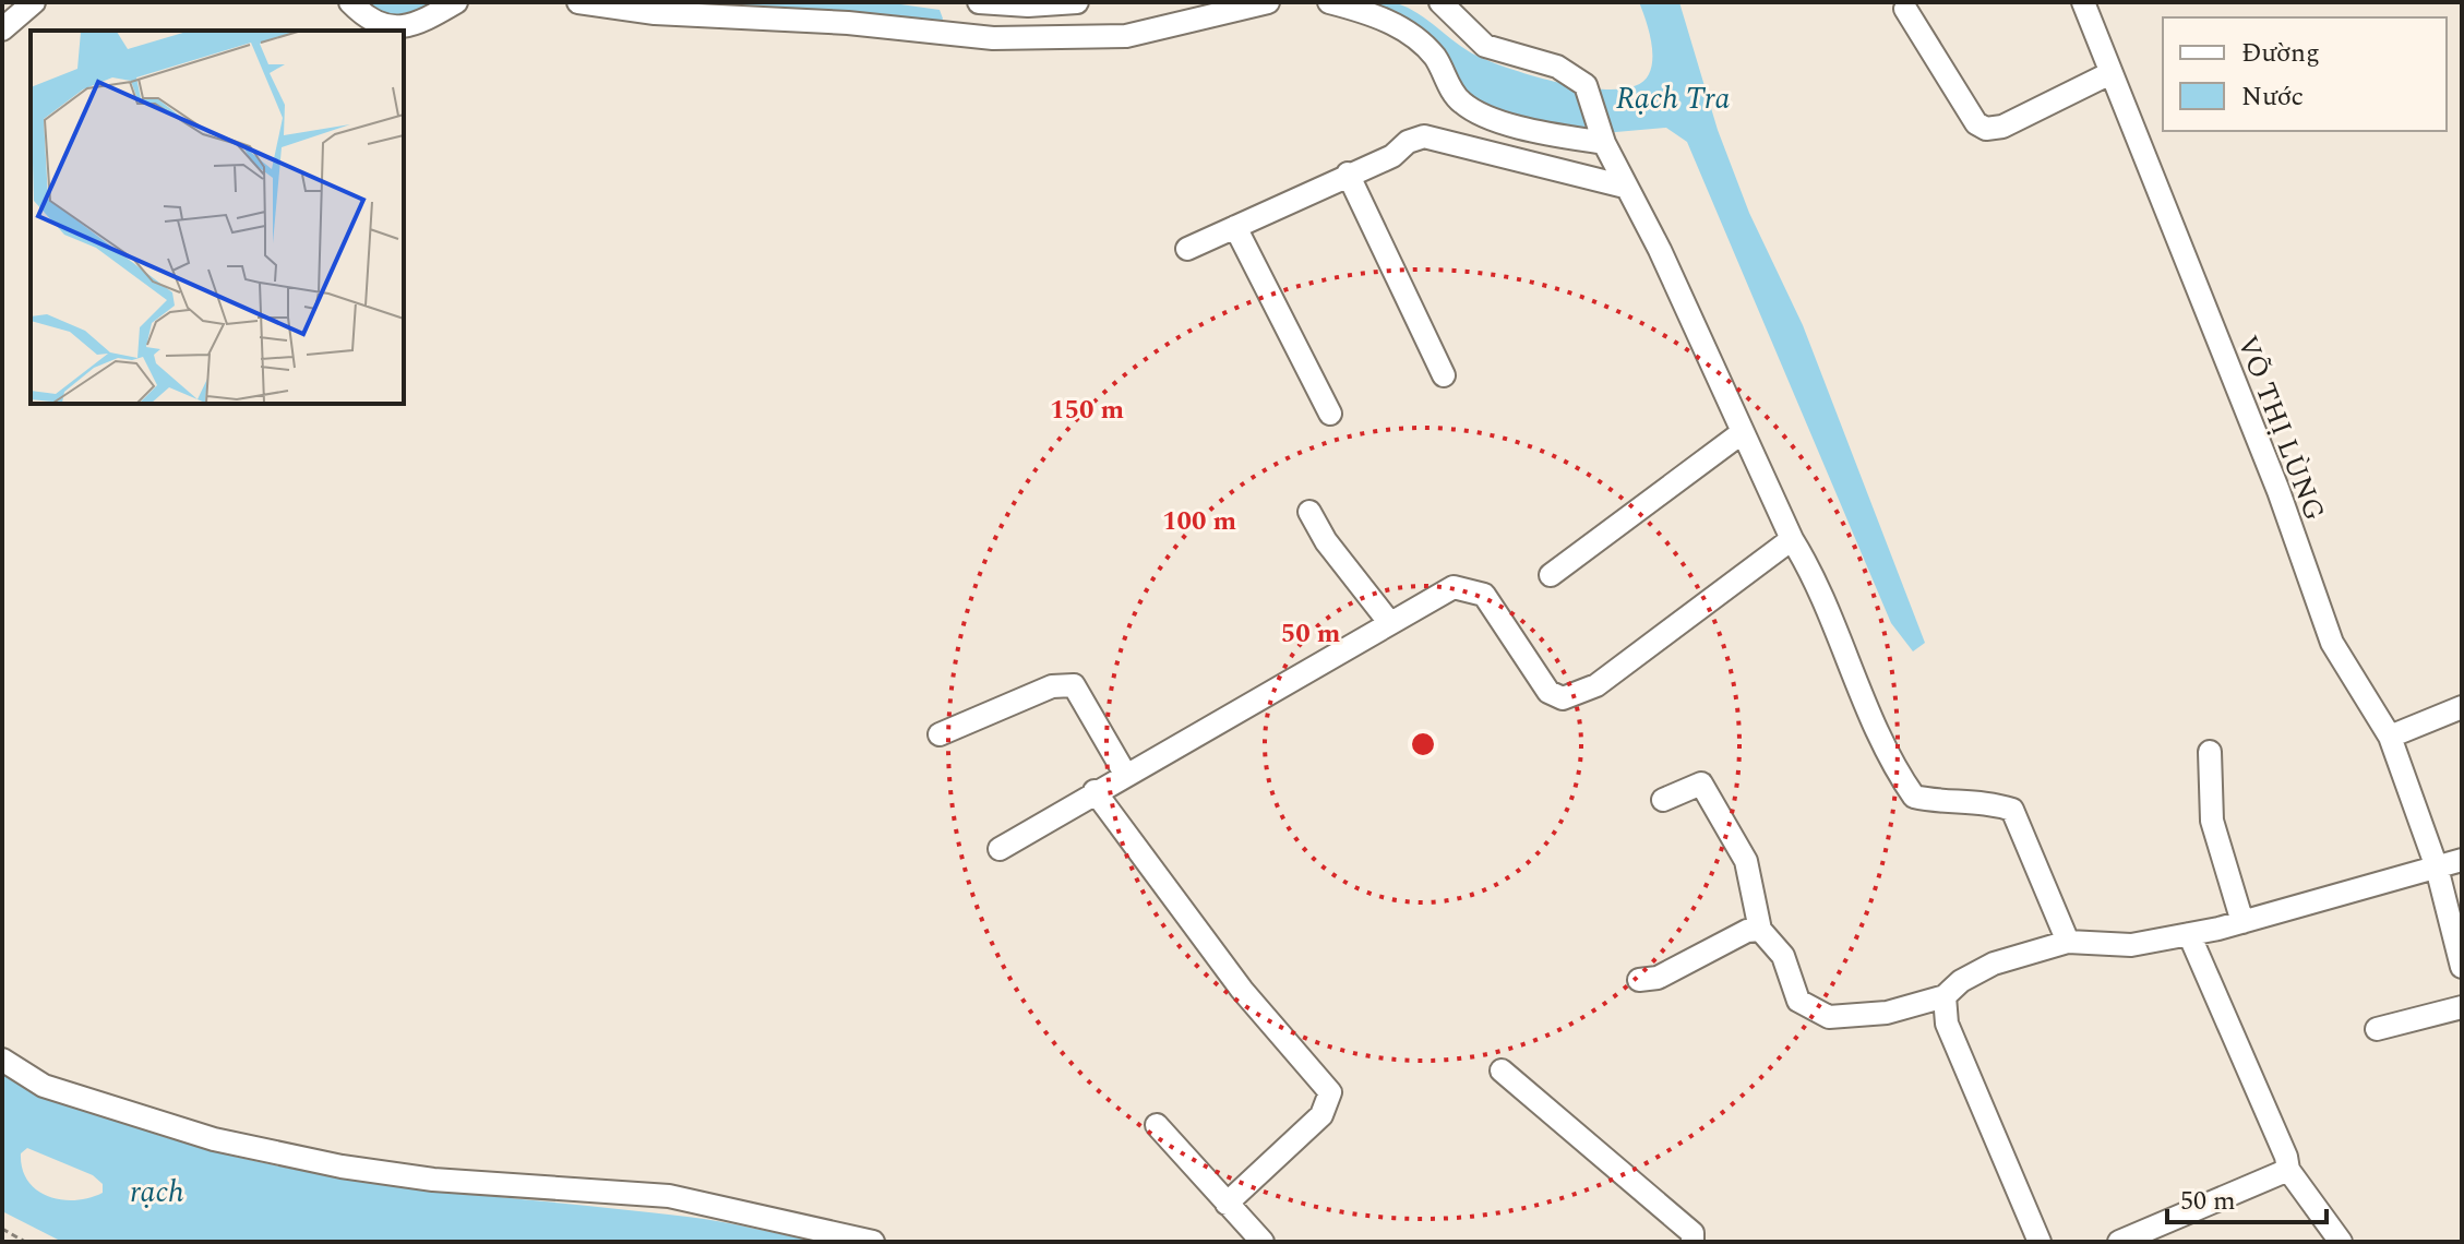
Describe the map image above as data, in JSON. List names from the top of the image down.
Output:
{
  "streets": {
    "street": ["VÕ THỊ LÙNG"]
  },
  "water": ["Rạch Tra", "rạch"],
  "legend": ["Đường", "Nước"],
  "scale_bar": "50 m",
  "rings": ["150 m", "100 m", "50 m"]
}
